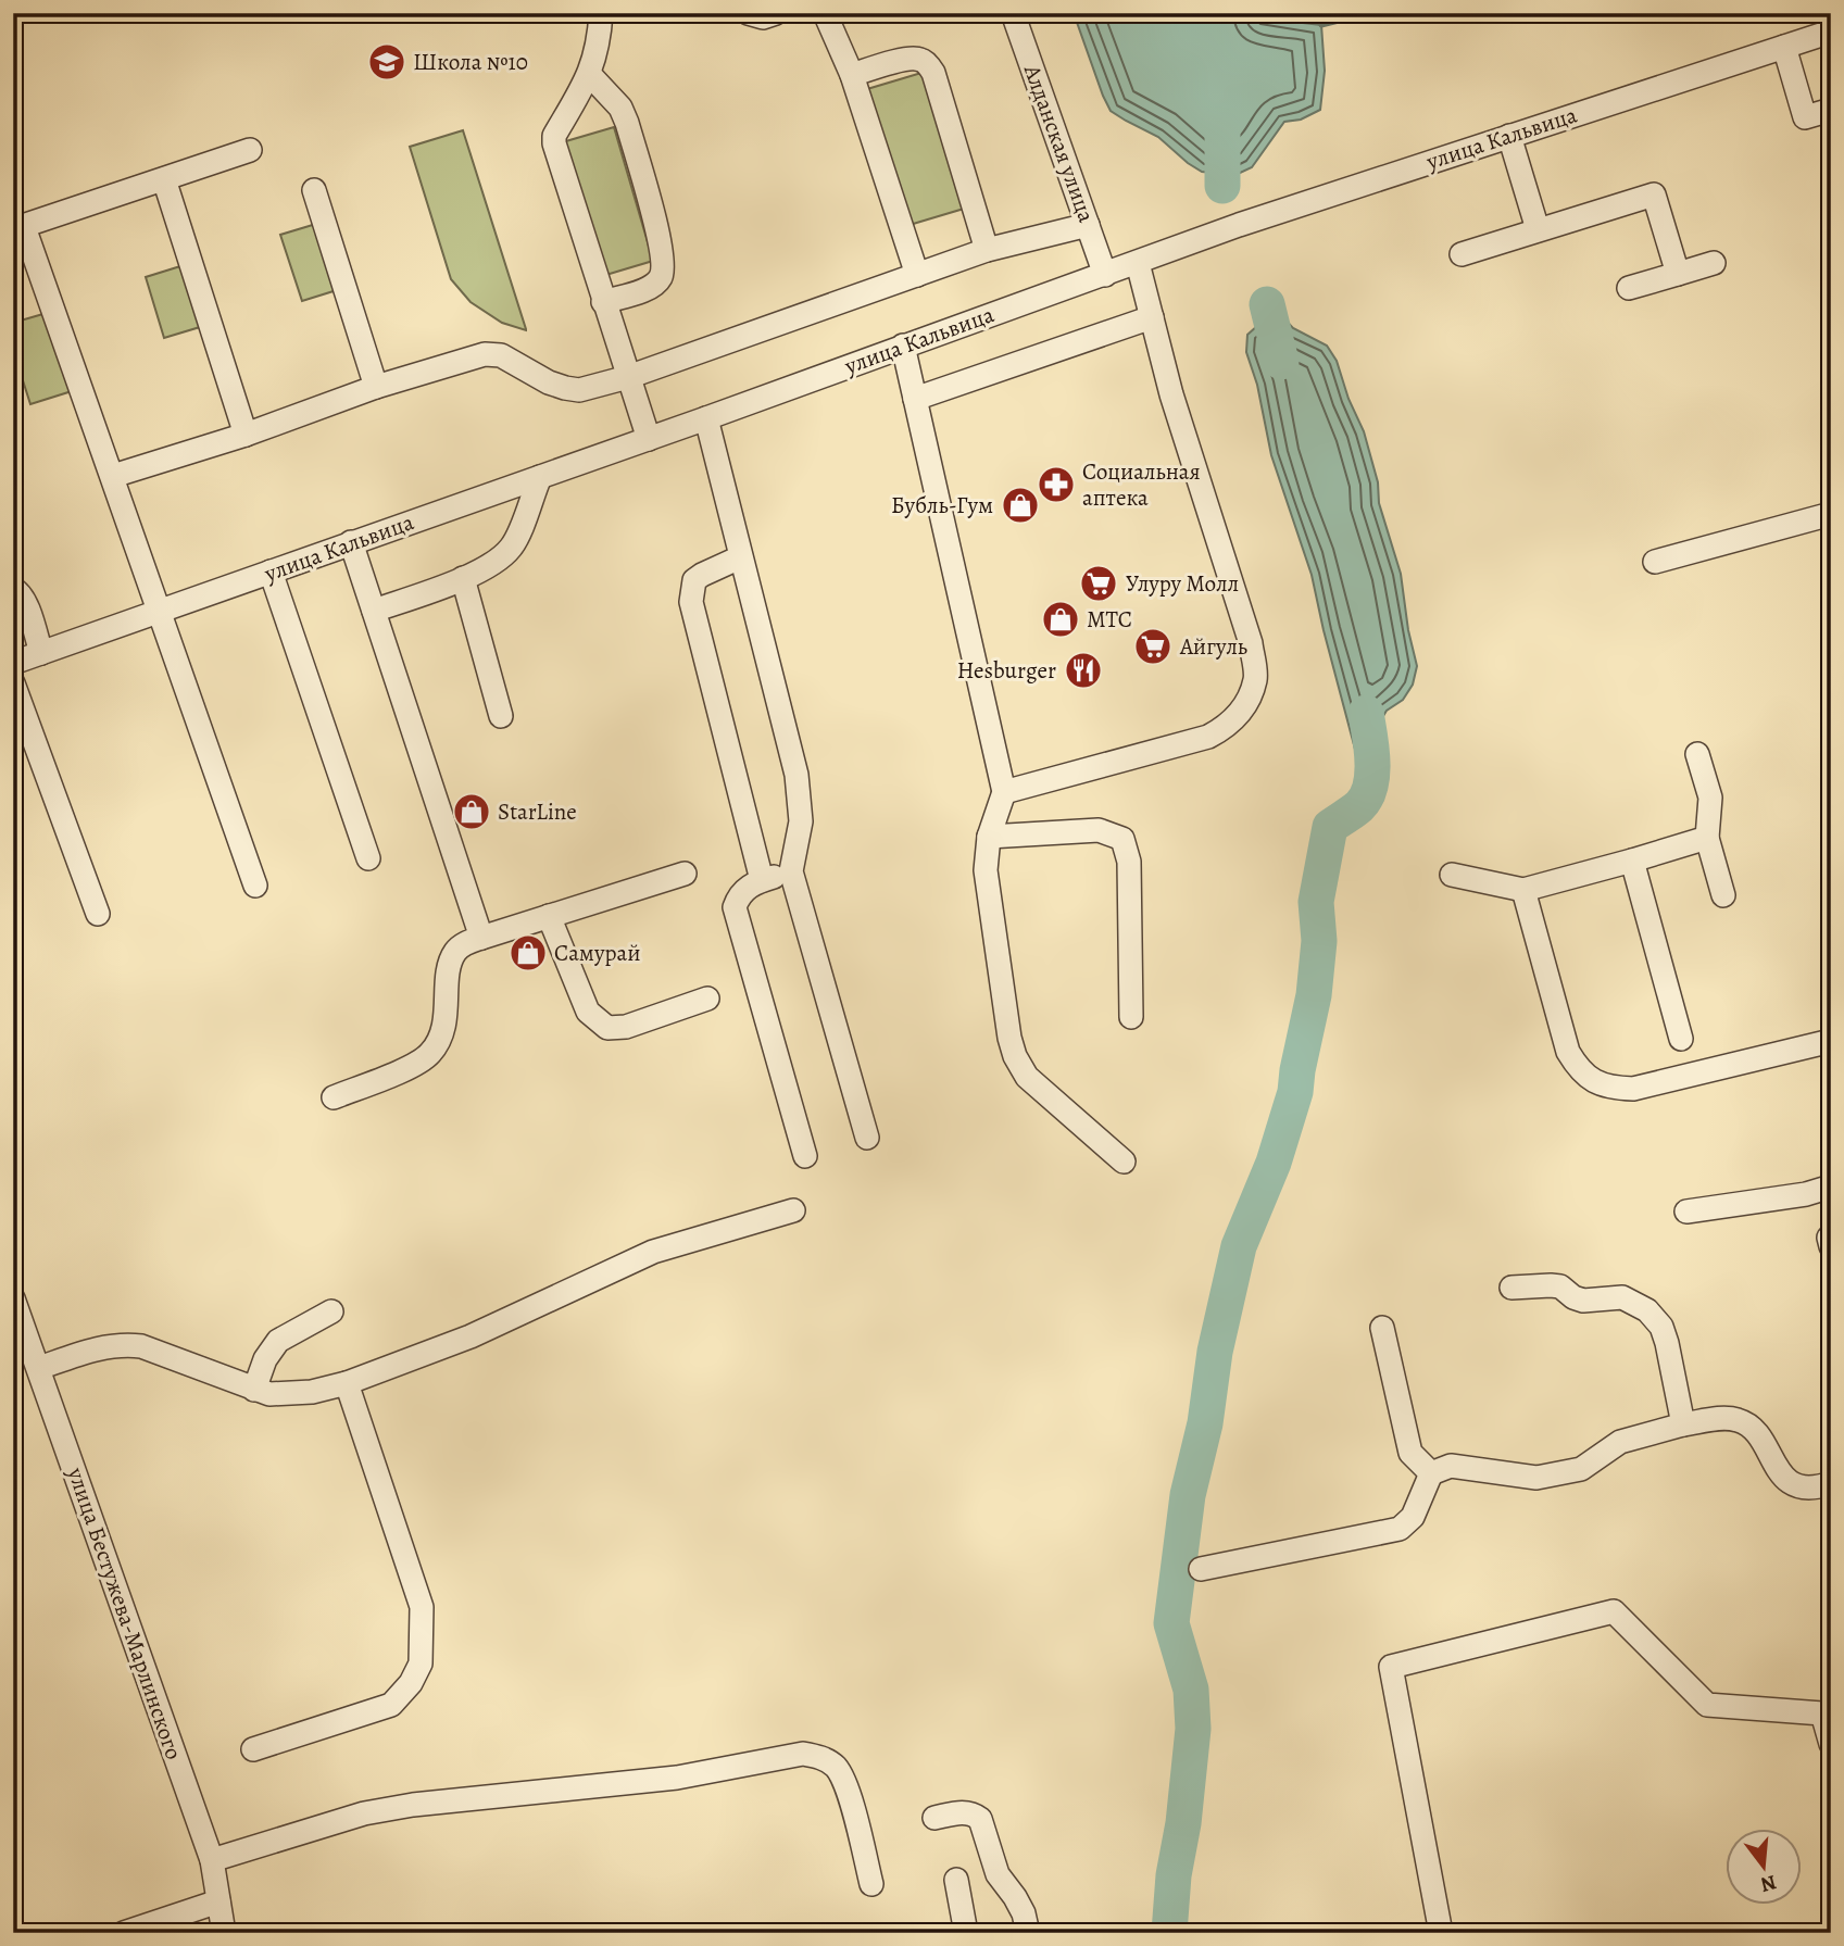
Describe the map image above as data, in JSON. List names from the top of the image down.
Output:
{
  "streets": {
    "street": ["улица Кальвица", "Алданская улица", "улица Бестужева-Марлинского"]
  },
  "crossings": [
    ["улица Кальвица", "Алданская улица"]
  ],
  "places": {
    "school or university": ["Школа №10"],
    "pharmacy": ["Социальная аптека"],
    "shop": [
      "Бубль-Гум",
      "МТС",
      "StarLine",
      "Самурай"
    ],
    "supermarket": ["Улуру Молл", "Айгуль"],
    "restaurant": ["Hesburger"]
  },
  "north": "bottom"
}
